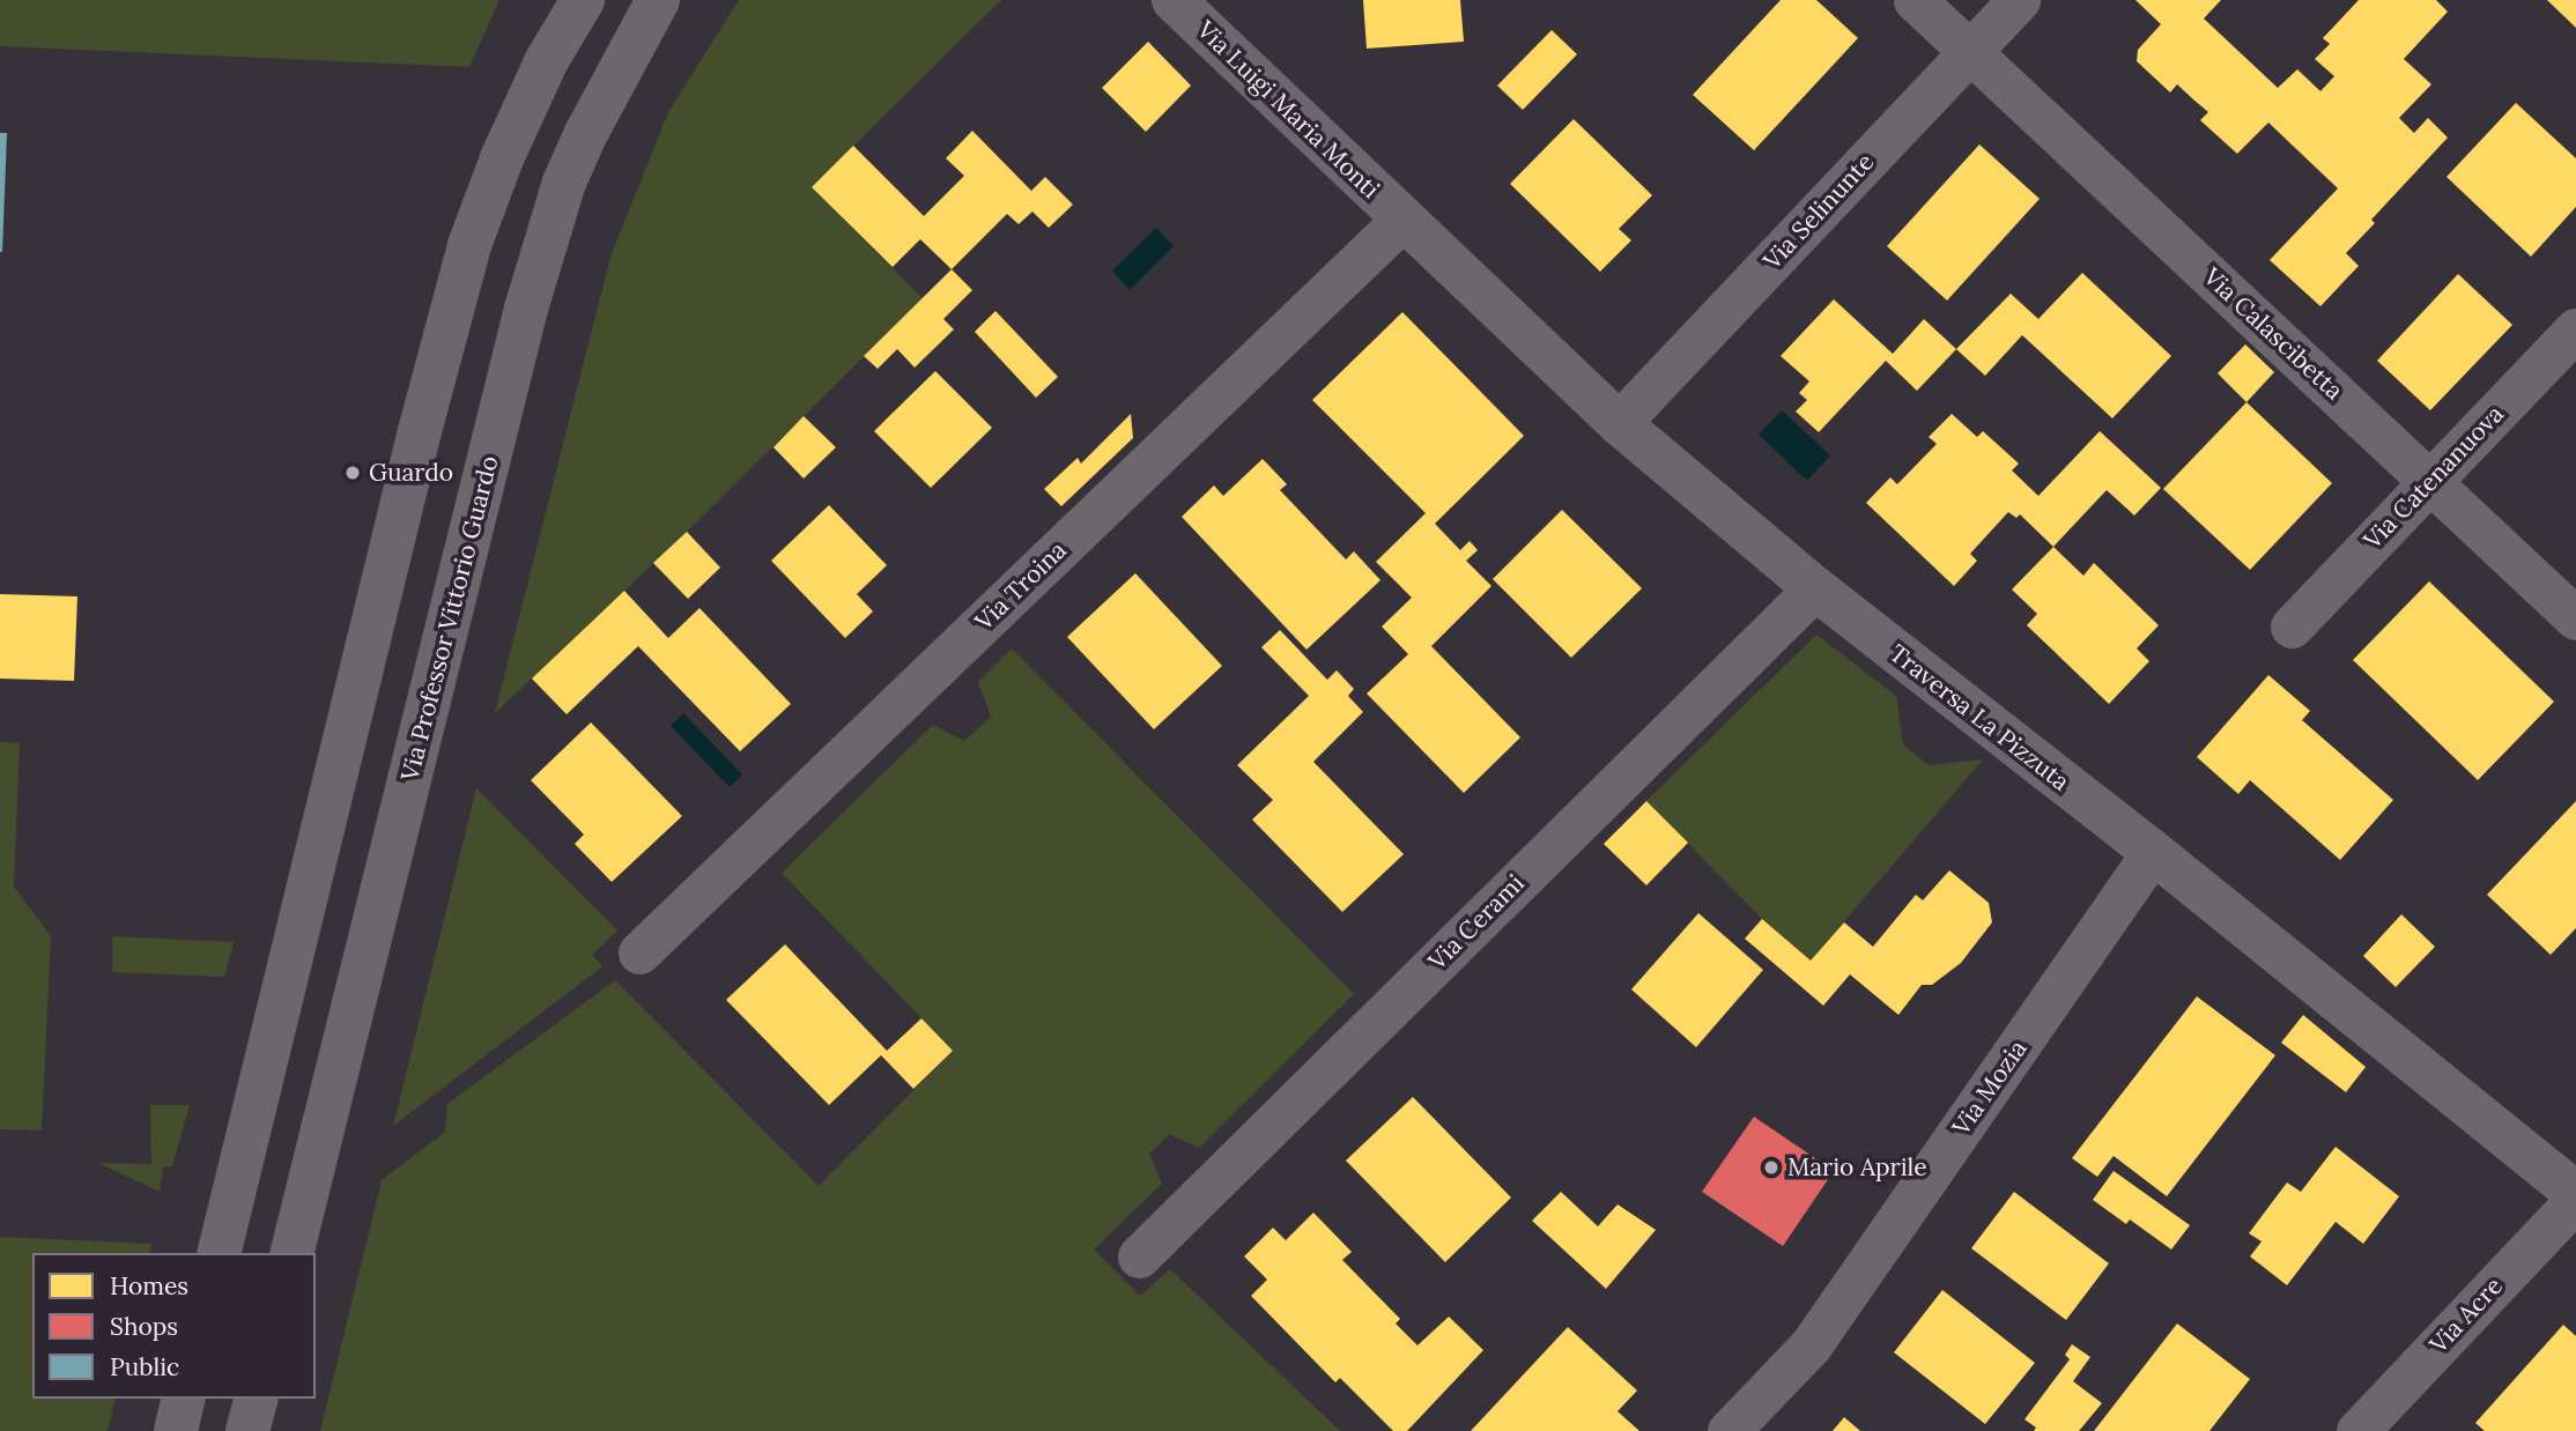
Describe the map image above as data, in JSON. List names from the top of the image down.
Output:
{
  "streets": {
    "street": [
      "Via Luigi Maria Monti",
      "Via Selinunte",
      "Via Calascibetta",
      "Via Catenanuova",
      "Via Troina",
      "Via Professor Vittorio Guardo",
      "Traversa La Pizzuta",
      "Via Cerami",
      "Via Mozia",
      "Via Acre"
    ]
  },
  "crossings": [
    ["Via Luigi Maria Monti", "Via Troina"],
    ["Via Luigi Maria Monti", "Traversa La Pizzuta"],
    ["Via Selinunte", "Via Calascibetta"],
    ["Via Selinunte", "Traversa La Pizzuta"],
    ["Via Calascibetta", "Via Catenanuova"],
    ["Via Troina", "Traversa La Pizzuta"],
    ["Traversa La Pizzuta", "Via Cerami"],
    ["Traversa La Pizzuta", "Via Mozia"],
    ["Traversa La Pizzuta", "Via Acre"]
  ],
  "places": ["Guardo", "Mario Aprile"],
  "legend": ["Homes", "Shops", "Public"]
}
